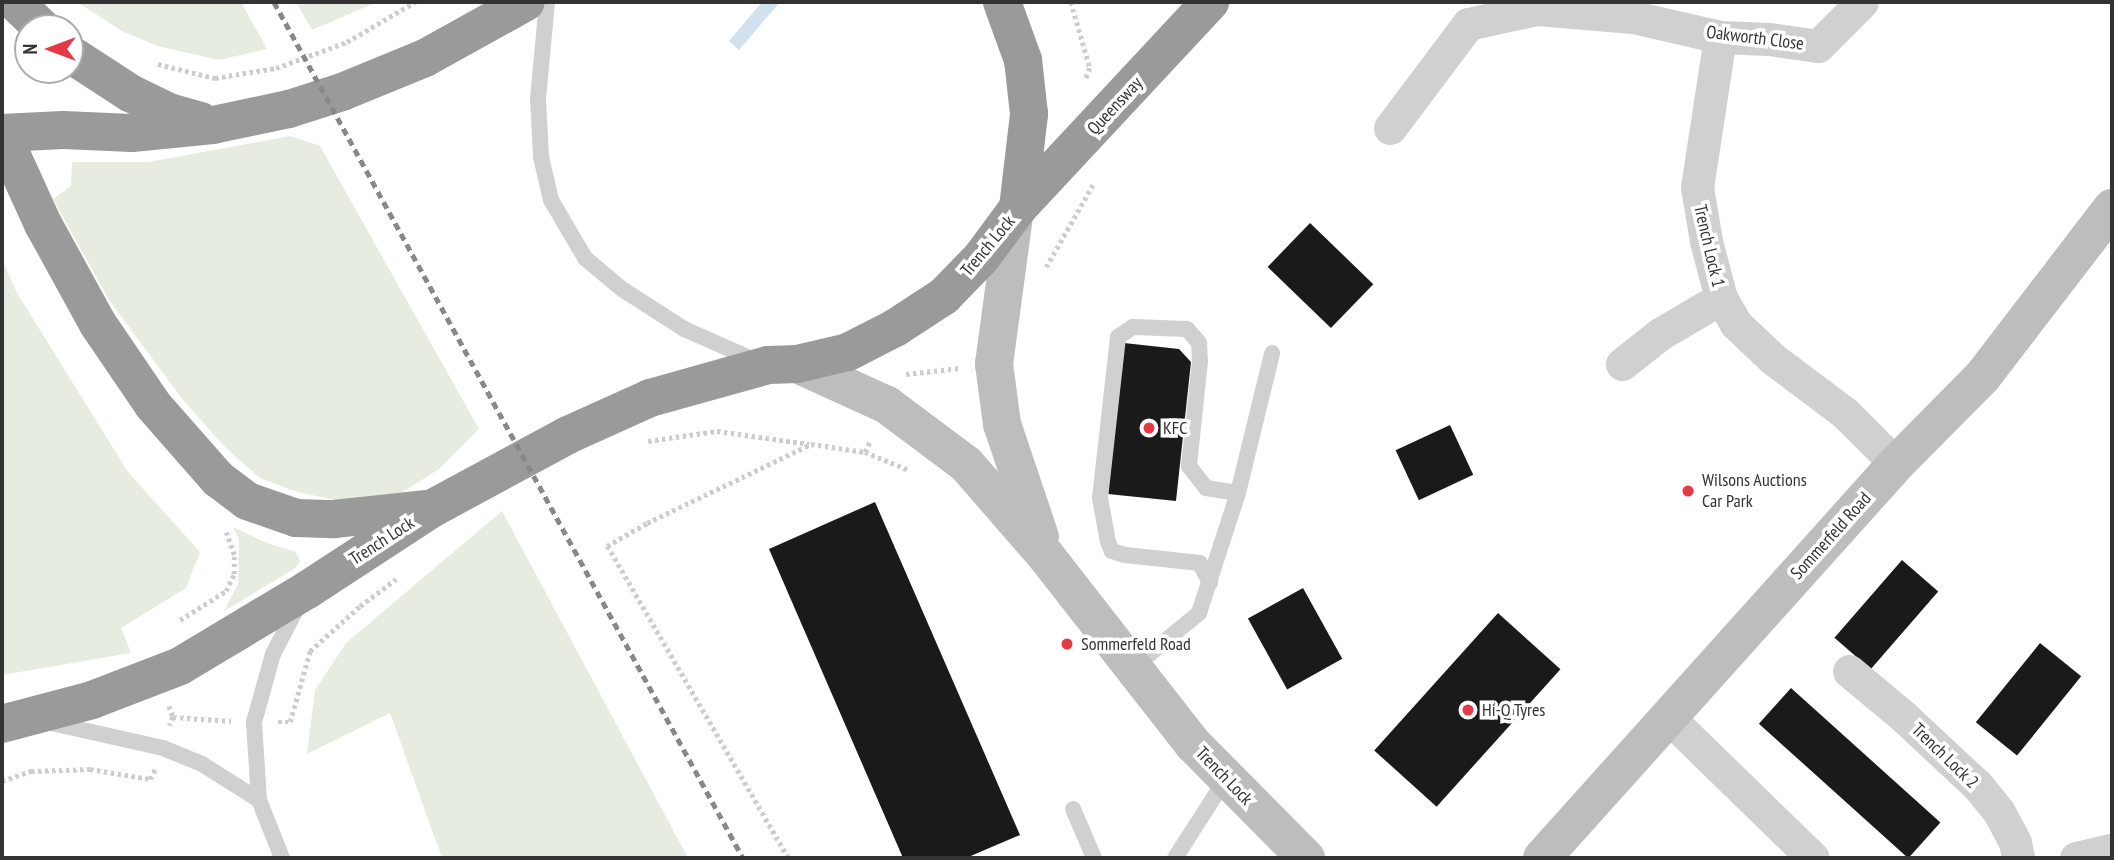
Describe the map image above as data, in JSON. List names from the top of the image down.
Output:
{
  "streets": {
    "highway": ["Queensway", "Trench Lock"],
    "street": [
      "Oakworth Close",
      "Trench Lock 1",
      "Sommerfeld Road",
      "Trench Lock 2"
    ]
  },
  "crossings": [
    ["Oakworth Close", "Trench Lock 1"],
    ["Queensway", "Trench Lock"],
    ["Trench Lock 1", "Sommerfeld Road"]
  ],
  "places": [
    "KFC",
    "Wilsons Auctions Car Park",
    "Sommerfeld Road",
    "Hi-Q Tyres"
  ],
  "north": "left"
}
